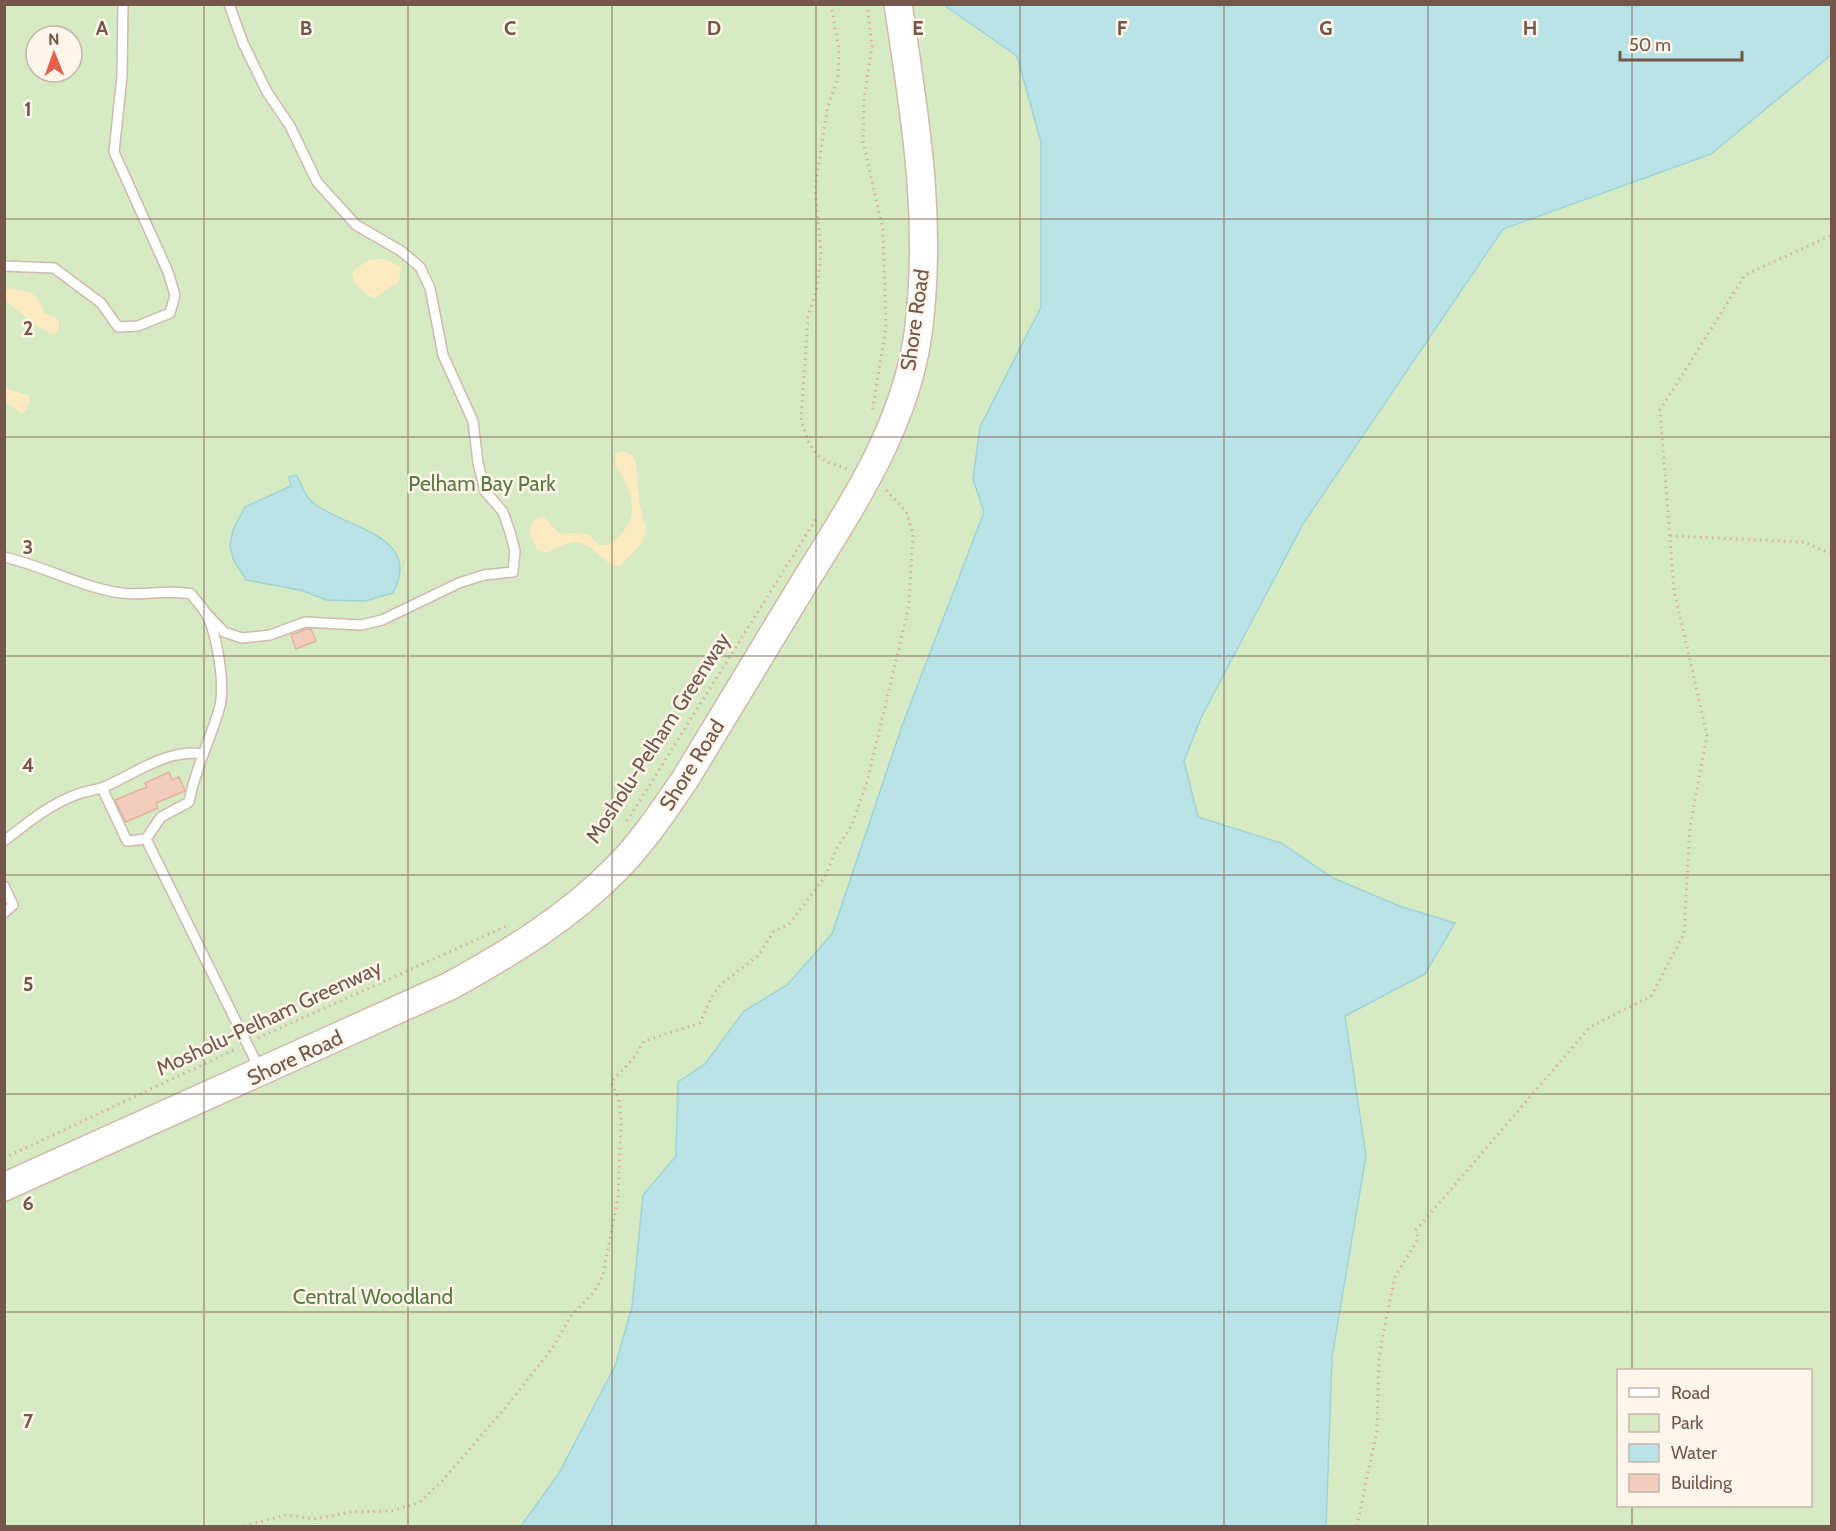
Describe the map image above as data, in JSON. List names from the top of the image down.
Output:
{
  "streets": {
    "main road": ["Shore Road"],
    "path": ["Mosholu-Pelham Greenway"]
  },
  "parks": ["Pelham Bay Park", "Central Woodland"],
  "legend": [
    "Road",
    "Park",
    "Water",
    "Building"
  ],
  "scale_bar": "50 m",
  "north": "top",
  "grid": {
    "columns": [
      "A",
      "B",
      "C",
      "D",
      "E",
      "F",
      "G",
      "H"
    ],
    "rows": [
      "1",
      "2",
      "3",
      "4",
      "5",
      "6",
      "7"
    ]
  }
}
